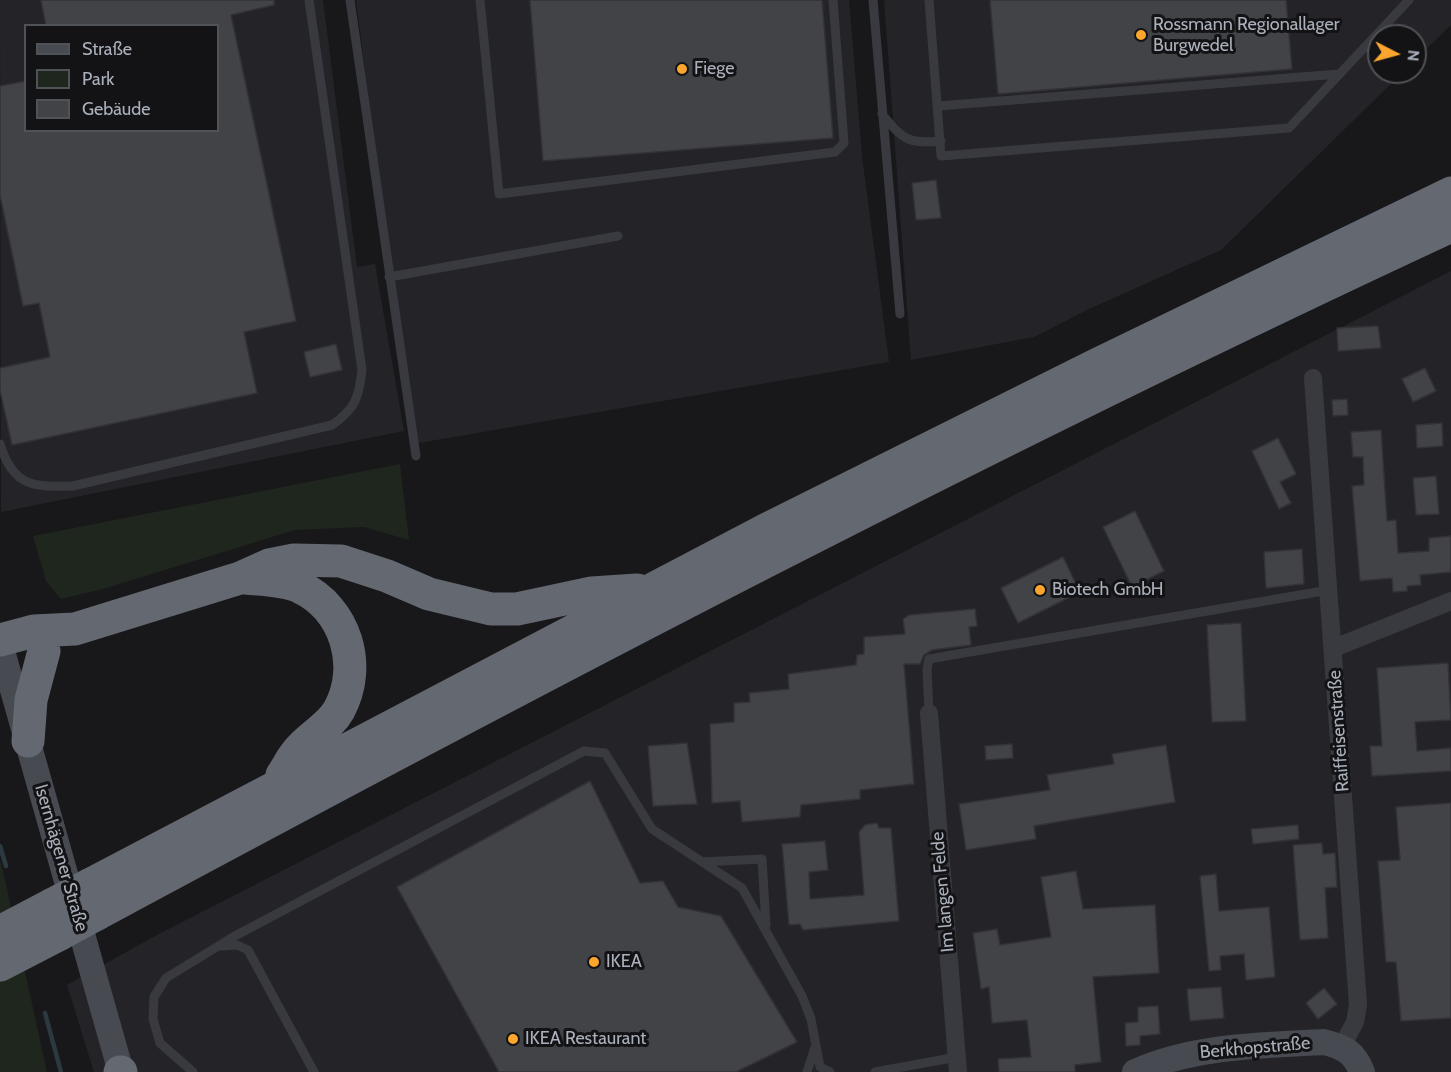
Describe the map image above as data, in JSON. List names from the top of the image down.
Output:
{
  "streets": {
    "main road": ["Isernhägener Straße", "Berkhopstraße"],
    "street": ["Raiffeisenstraße", "Im langen Felde"]
  },
  "crossings": [
    ["Raiffeisenstraße", "Berkhopstraße"]
  ],
  "places": [
    "Rossmann Regionallager Burgwedel",
    "Fiege",
    "Biotech GmbH",
    "IKEA",
    "IKEA Restaurant"
  ],
  "legend": ["Straße", "Park", "Gebäude"],
  "north": "right"
}
